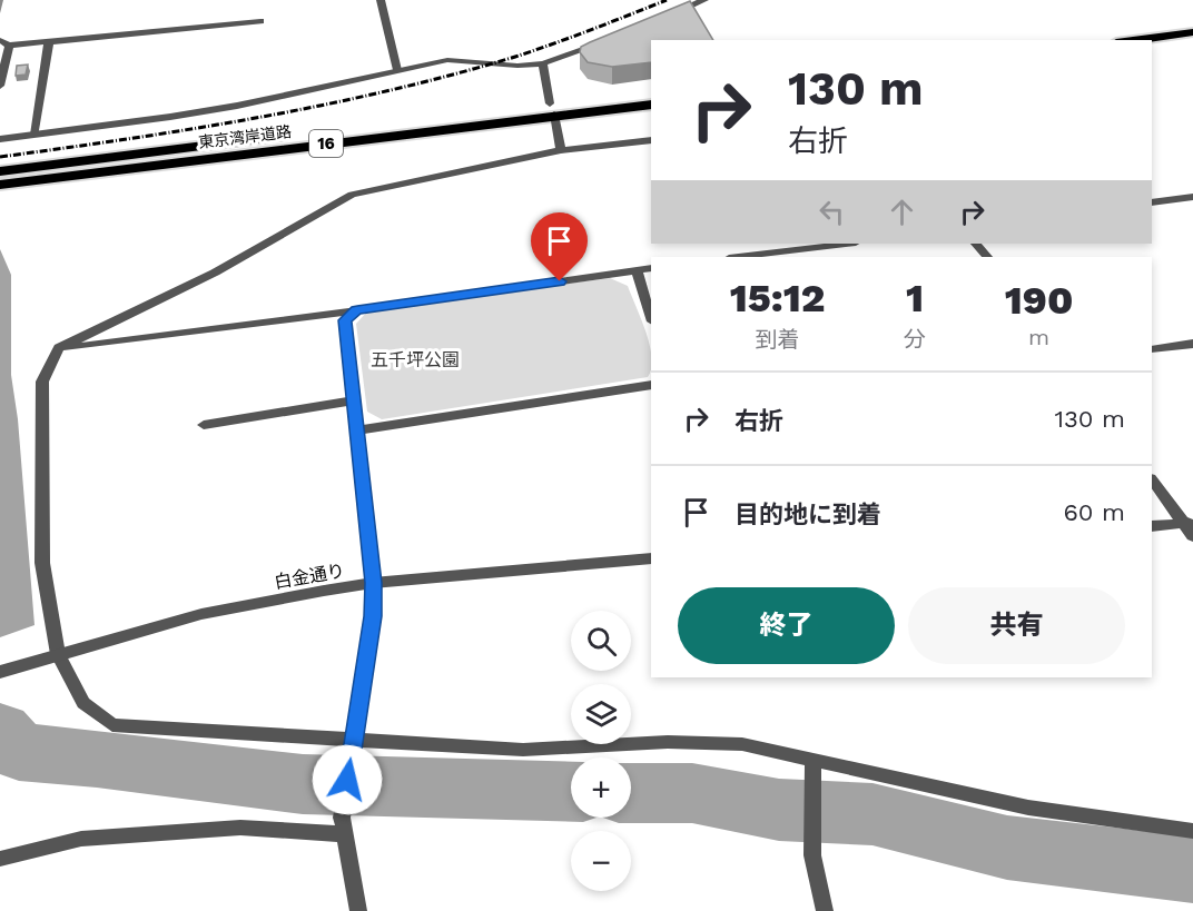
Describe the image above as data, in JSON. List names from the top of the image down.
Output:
{
  "streets": {
    "highway": ["東京湾岸道路", "16"],
    "street": ["白金通り"]
  },
  "parks": ["五千坪公園"],
  "page": {
    "turn": ["130 m", "右折"],
    "eta": [
      "15:12",
      "到着",
      "1",
      "分",
      "190",
      "m"
    ],
    "list": [
      {
        "name": "右折",
        "value": "130 m"
      },
      {
        "name": "目的地に到着",
        "value": "60 m"
      }
    ],
    "buttons": ["終了", "共有"],
    "map_buttons": ["+", "−"]
  }
}
